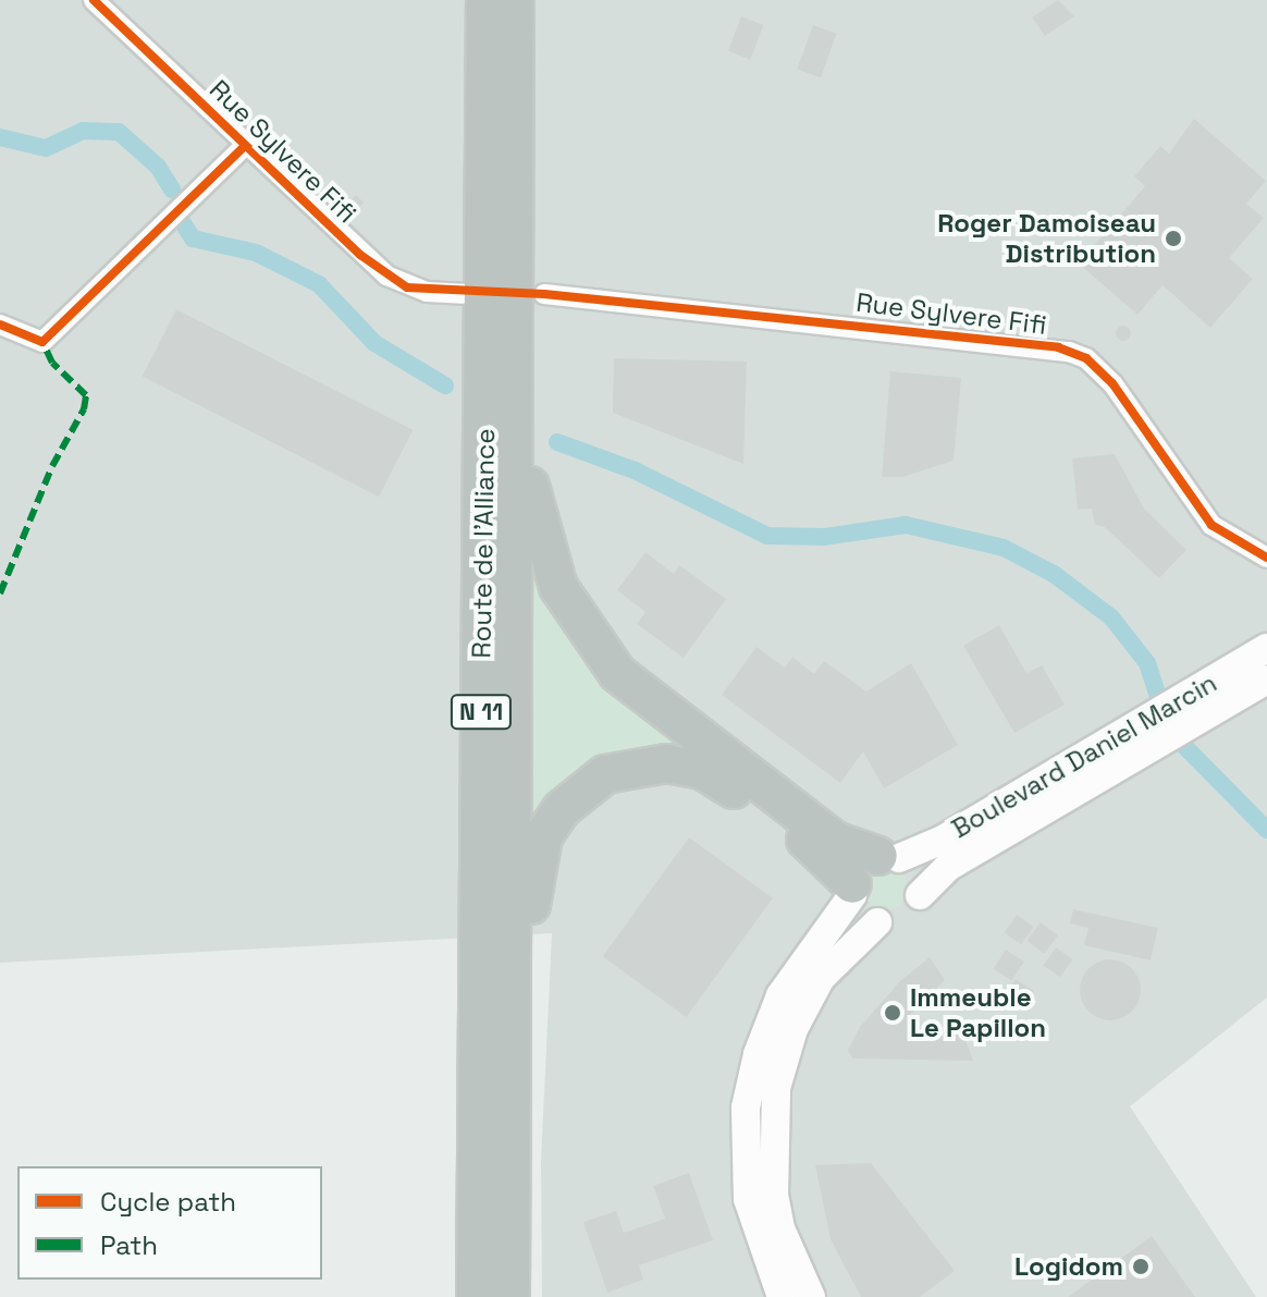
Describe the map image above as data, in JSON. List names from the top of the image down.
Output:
{
  "streets": {
    "highway": ["Route de l'Alliance", "N 11"],
    "main road": ["Boulevard Daniel Marcin"],
    "street": ["Rue Sylvere Fifi"]
  },
  "places": ["Roger Damoiseau Distribution", "Immeuble Le Papillon", "Logidom"],
  "legend": ["Cycle path", "Path"]
}
